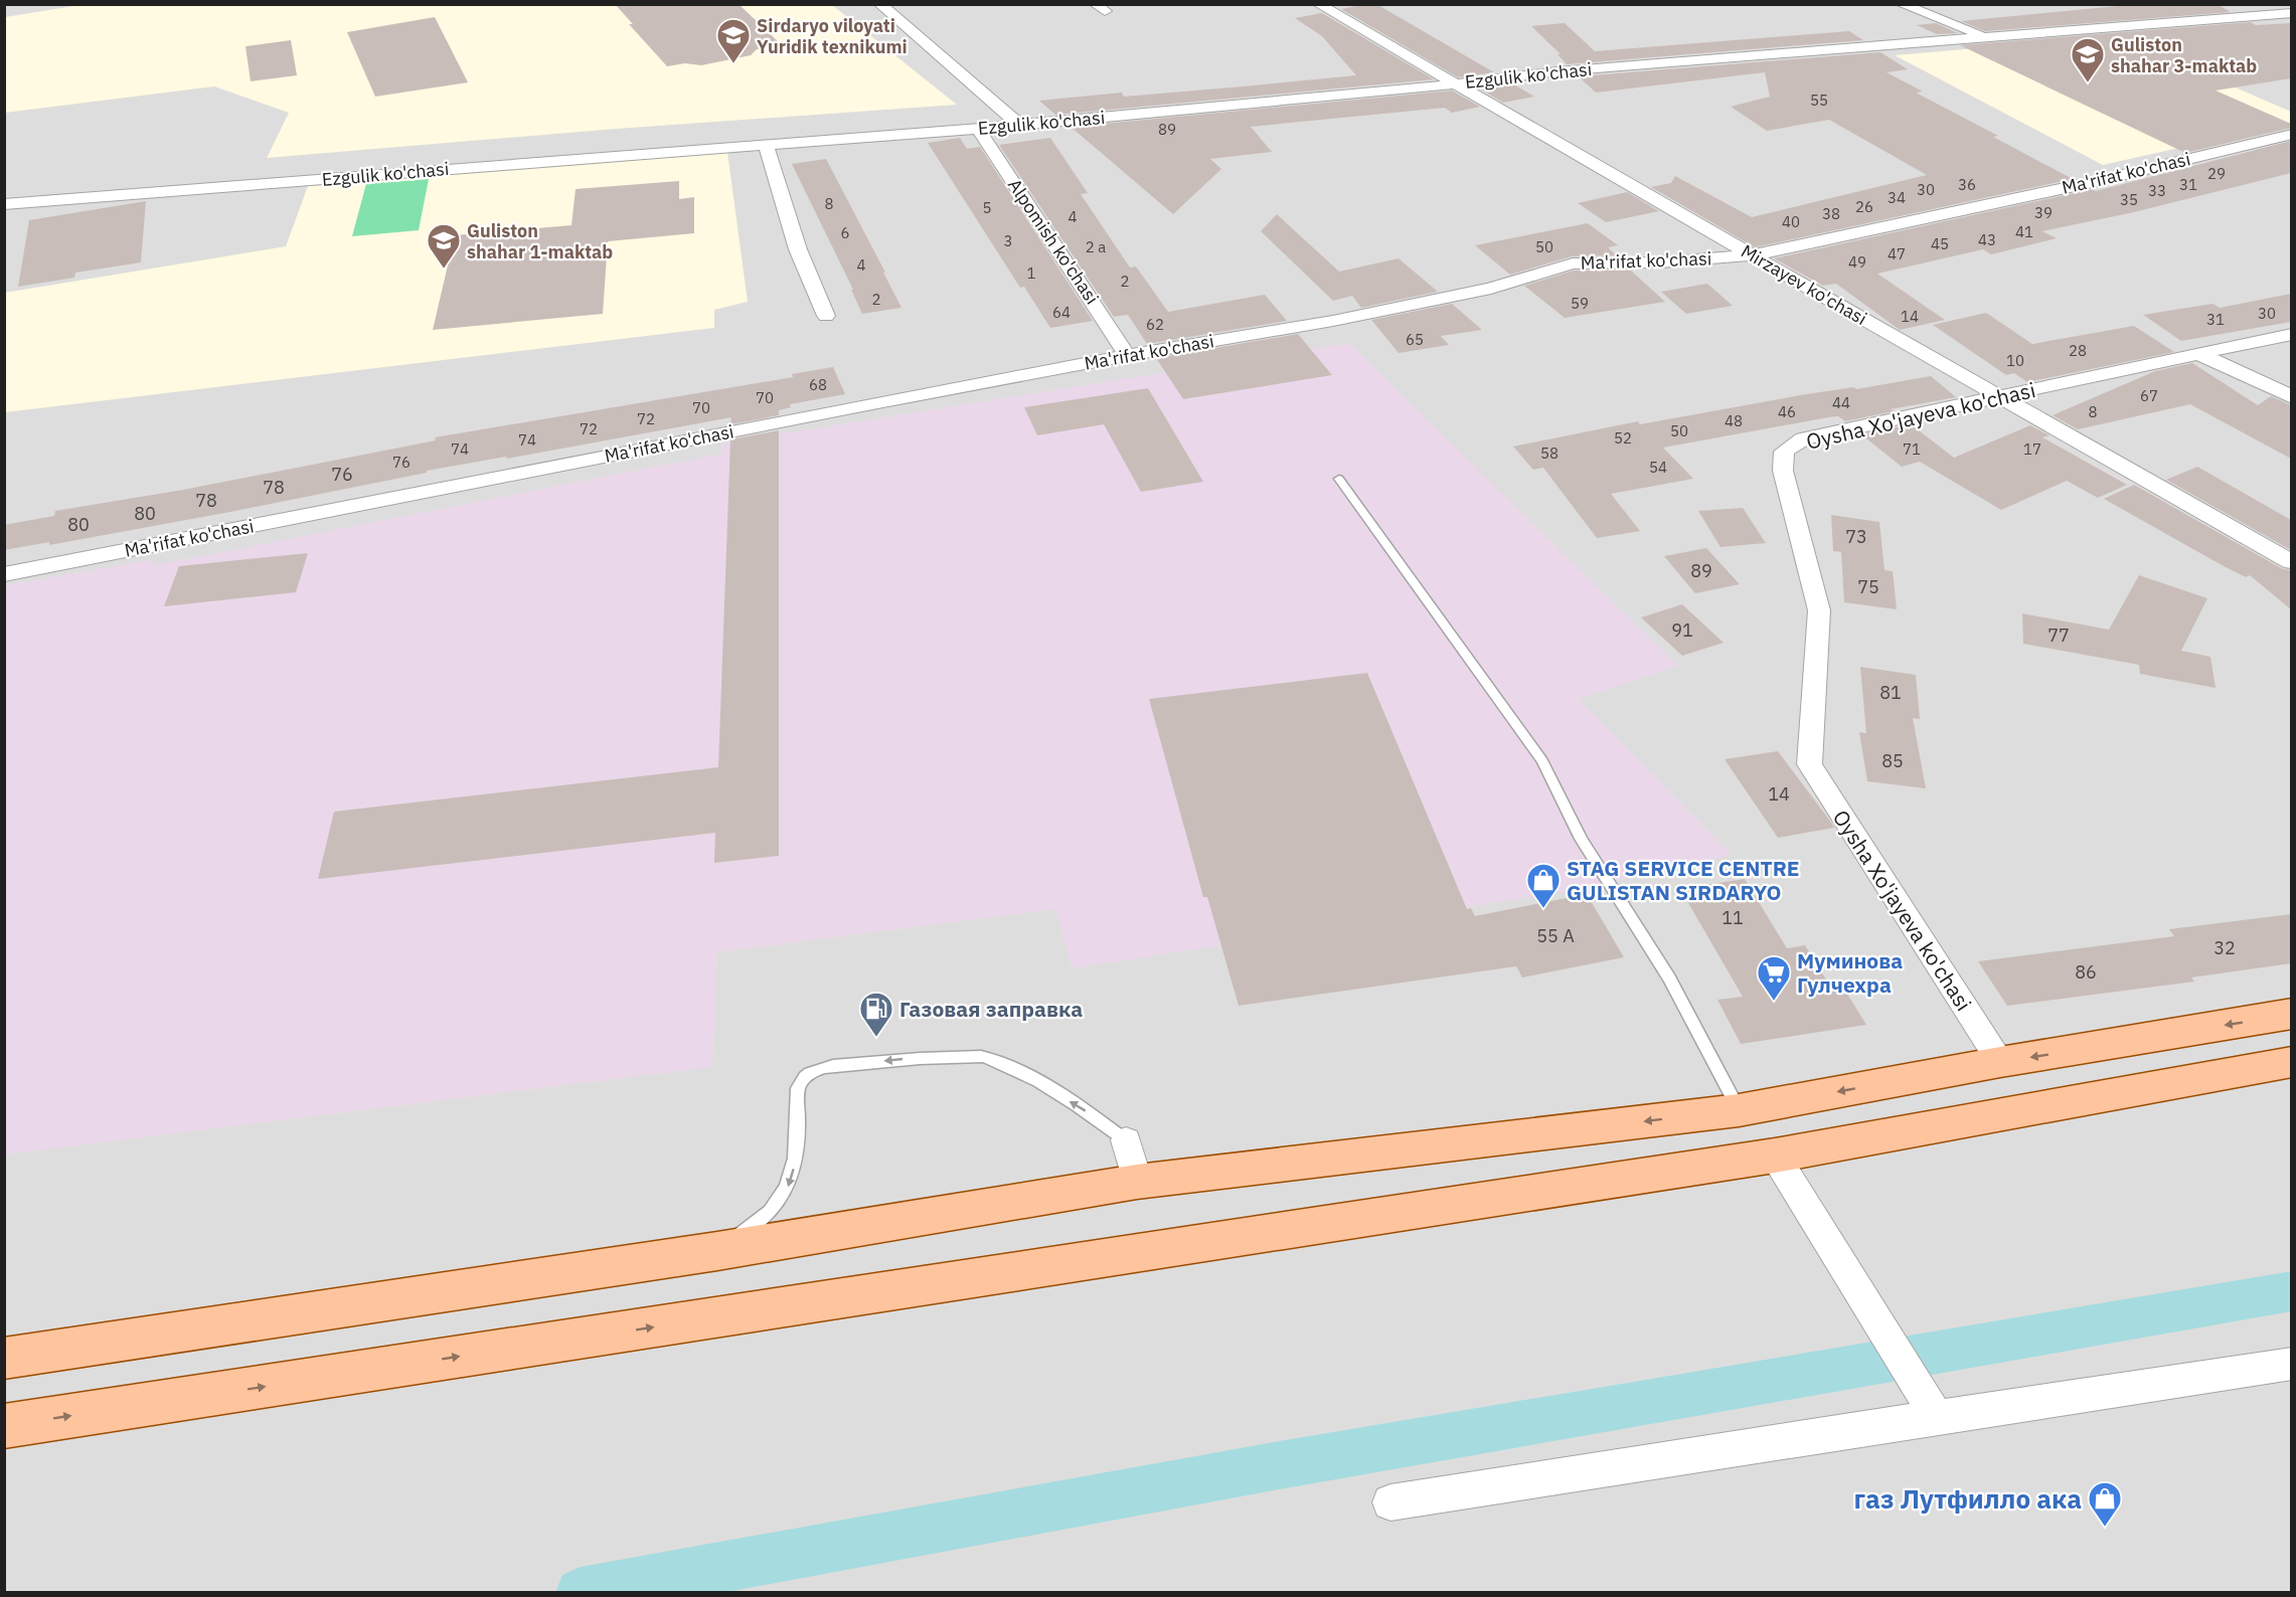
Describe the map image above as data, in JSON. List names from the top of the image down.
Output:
{
  "streets": {
    "street": [
      "Ezgulik ko'chasi",
      "Ma'rifat ko'chasi",
      "Alpomish ko'chasi",
      "Mirzayev ko'chasi",
      "Oysha Xo'jayeva ko'chasi"
    ]
  },
  "crossings": [
    ["Ezgulik ko'chasi", "Alpomish ko'chasi"],
    ["Ezgulik ko'chasi", "Mirzayev ko'chasi"],
    ["Ma'rifat ko'chasi", "Alpomish ko'chasi"],
    ["Ma'rifat ko'chasi", "Mirzayev ko'chasi"],
    ["Mirzayev ko'chasi", "Oysha Xo'jayeva ko'chasi"]
  ],
  "places": {
    "school or university": ["Sirdaryo viloyati Yuridik texnikumi", "Guliston shahar 3-maktab", "Guliston shahar 1-maktab"],
    "shop": ["STAG SERVICE CENTRE GULISTAN SIRDARYO", "газ Лутфилло ака"],
    "supermarket": ["Муминова Гулчехра"],
    "fuel station": ["Газовая заправка"]
  },
  "house_numbers": [
    "55",
    "89",
    "29",
    "36",
    "31",
    "30",
    "33",
    "34",
    "35",
    "8",
    "26",
    "5",
    "39",
    "38",
    "4",
    "40",
    "41",
    "6",
    "43",
    "3",
    "45",
    "2 а",
    "50",
    "47",
    "49",
    "4",
    "1",
    "2",
    "2",
    "59",
    "64",
    "30",
    "14",
    "31",
    "62",
    "65",
    "28",
    "10",
    "68",
    "67",
    "70",
    "44",
    "70",
    "46",
    "8",
    "72",
    "48",
    "72",
    "50",
    "52",
    "74",
    "74",
    "71",
    "17",
    "58",
    "76",
    "54",
    "76",
    "78",
    "78",
    "80",
    "80",
    "73",
    "89",
    "75",
    "91",
    "77",
    "81",
    "85",
    "14",
    "11",
    "55 А",
    "32",
    "86"
  ]
}
